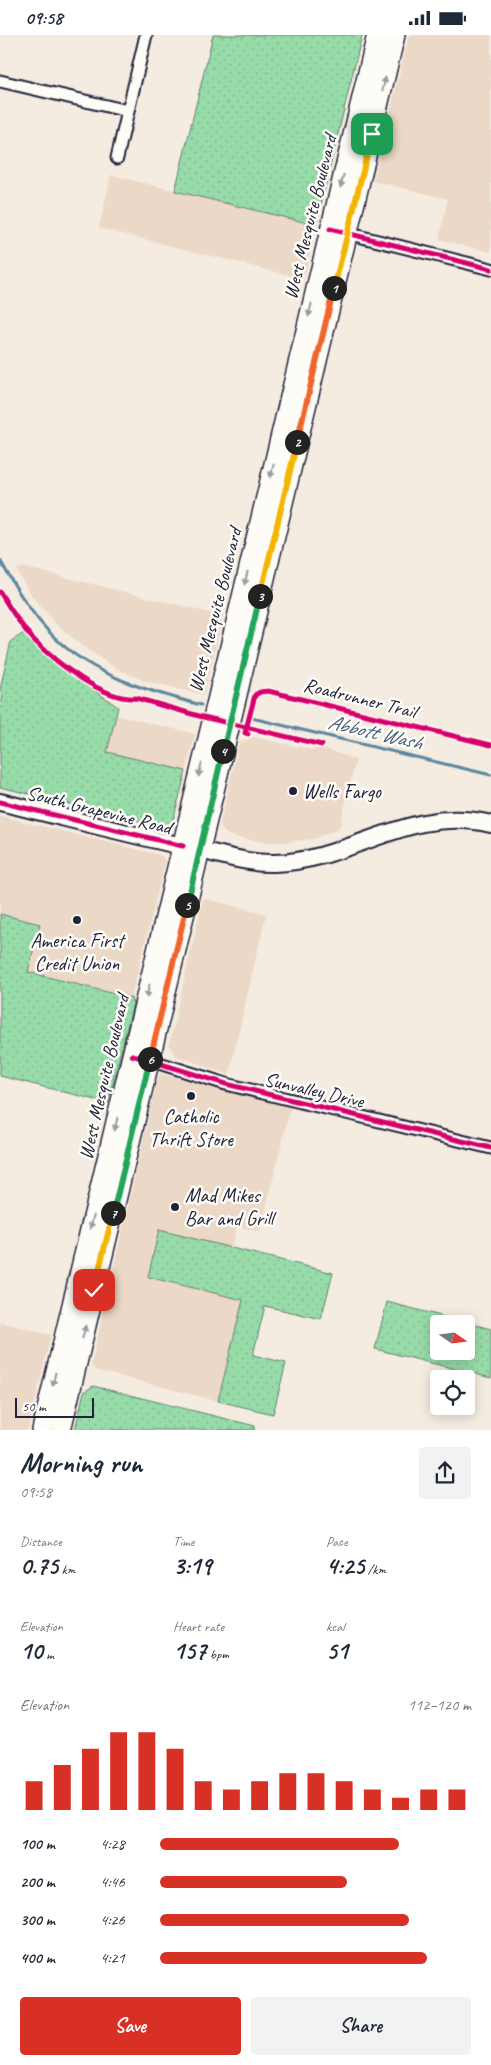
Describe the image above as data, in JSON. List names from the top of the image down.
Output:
{
  "streets": {
    "main road": ["West Mesquite Boulevard", "South Grapevine Road"],
    "street": ["Sunvalley Drive"],
    "cycle path": ["Roadrunner Trail"]
  },
  "crossings": [
    ["West Mesquite Boulevard", "South Grapevine Road"],
    ["West Mesquite Boulevard", "Sunvalley Drive"]
  ],
  "water": ["Abbott Wash"],
  "places": [
    "Wells Fargo",
    "America First Credit Union",
    "Catholic Thrift Store",
    "Mad Mikes Bar and Grill"
  ],
  "scale_bar": "50 m",
  "north": "right",
  "page": {
    "status": "09:58",
    "pins": [
      "1",
      "2",
      "3",
      "4",
      "5",
      "6",
      "7"
    ],
    "scale": "50 m",
    "heading": ["Morning run", "09:58"],
    "stats": [
      ["Distance", "0.75 km"],
      ["Time", "3:19"],
      ["Pace", "4:25 /km"],
      ["Elevation", "10 m"],
      ["Heart rate", "157 bpm"],
      ["kcal", "51"]
    ],
    "chart": ["Elevation", "112–120 m"],
    "list": [
      {
        "name": "100 m",
        "note": "4:28"
      },
      {
        "name": "200 m",
        "note": "4:46"
      },
      {
        "name": "300 m",
        "note": "4:26"
      },
      {
        "name": "400 m",
        "note": "4:21"
      }
    ],
    "buttons": ["Save", "Share"]
  }
}
